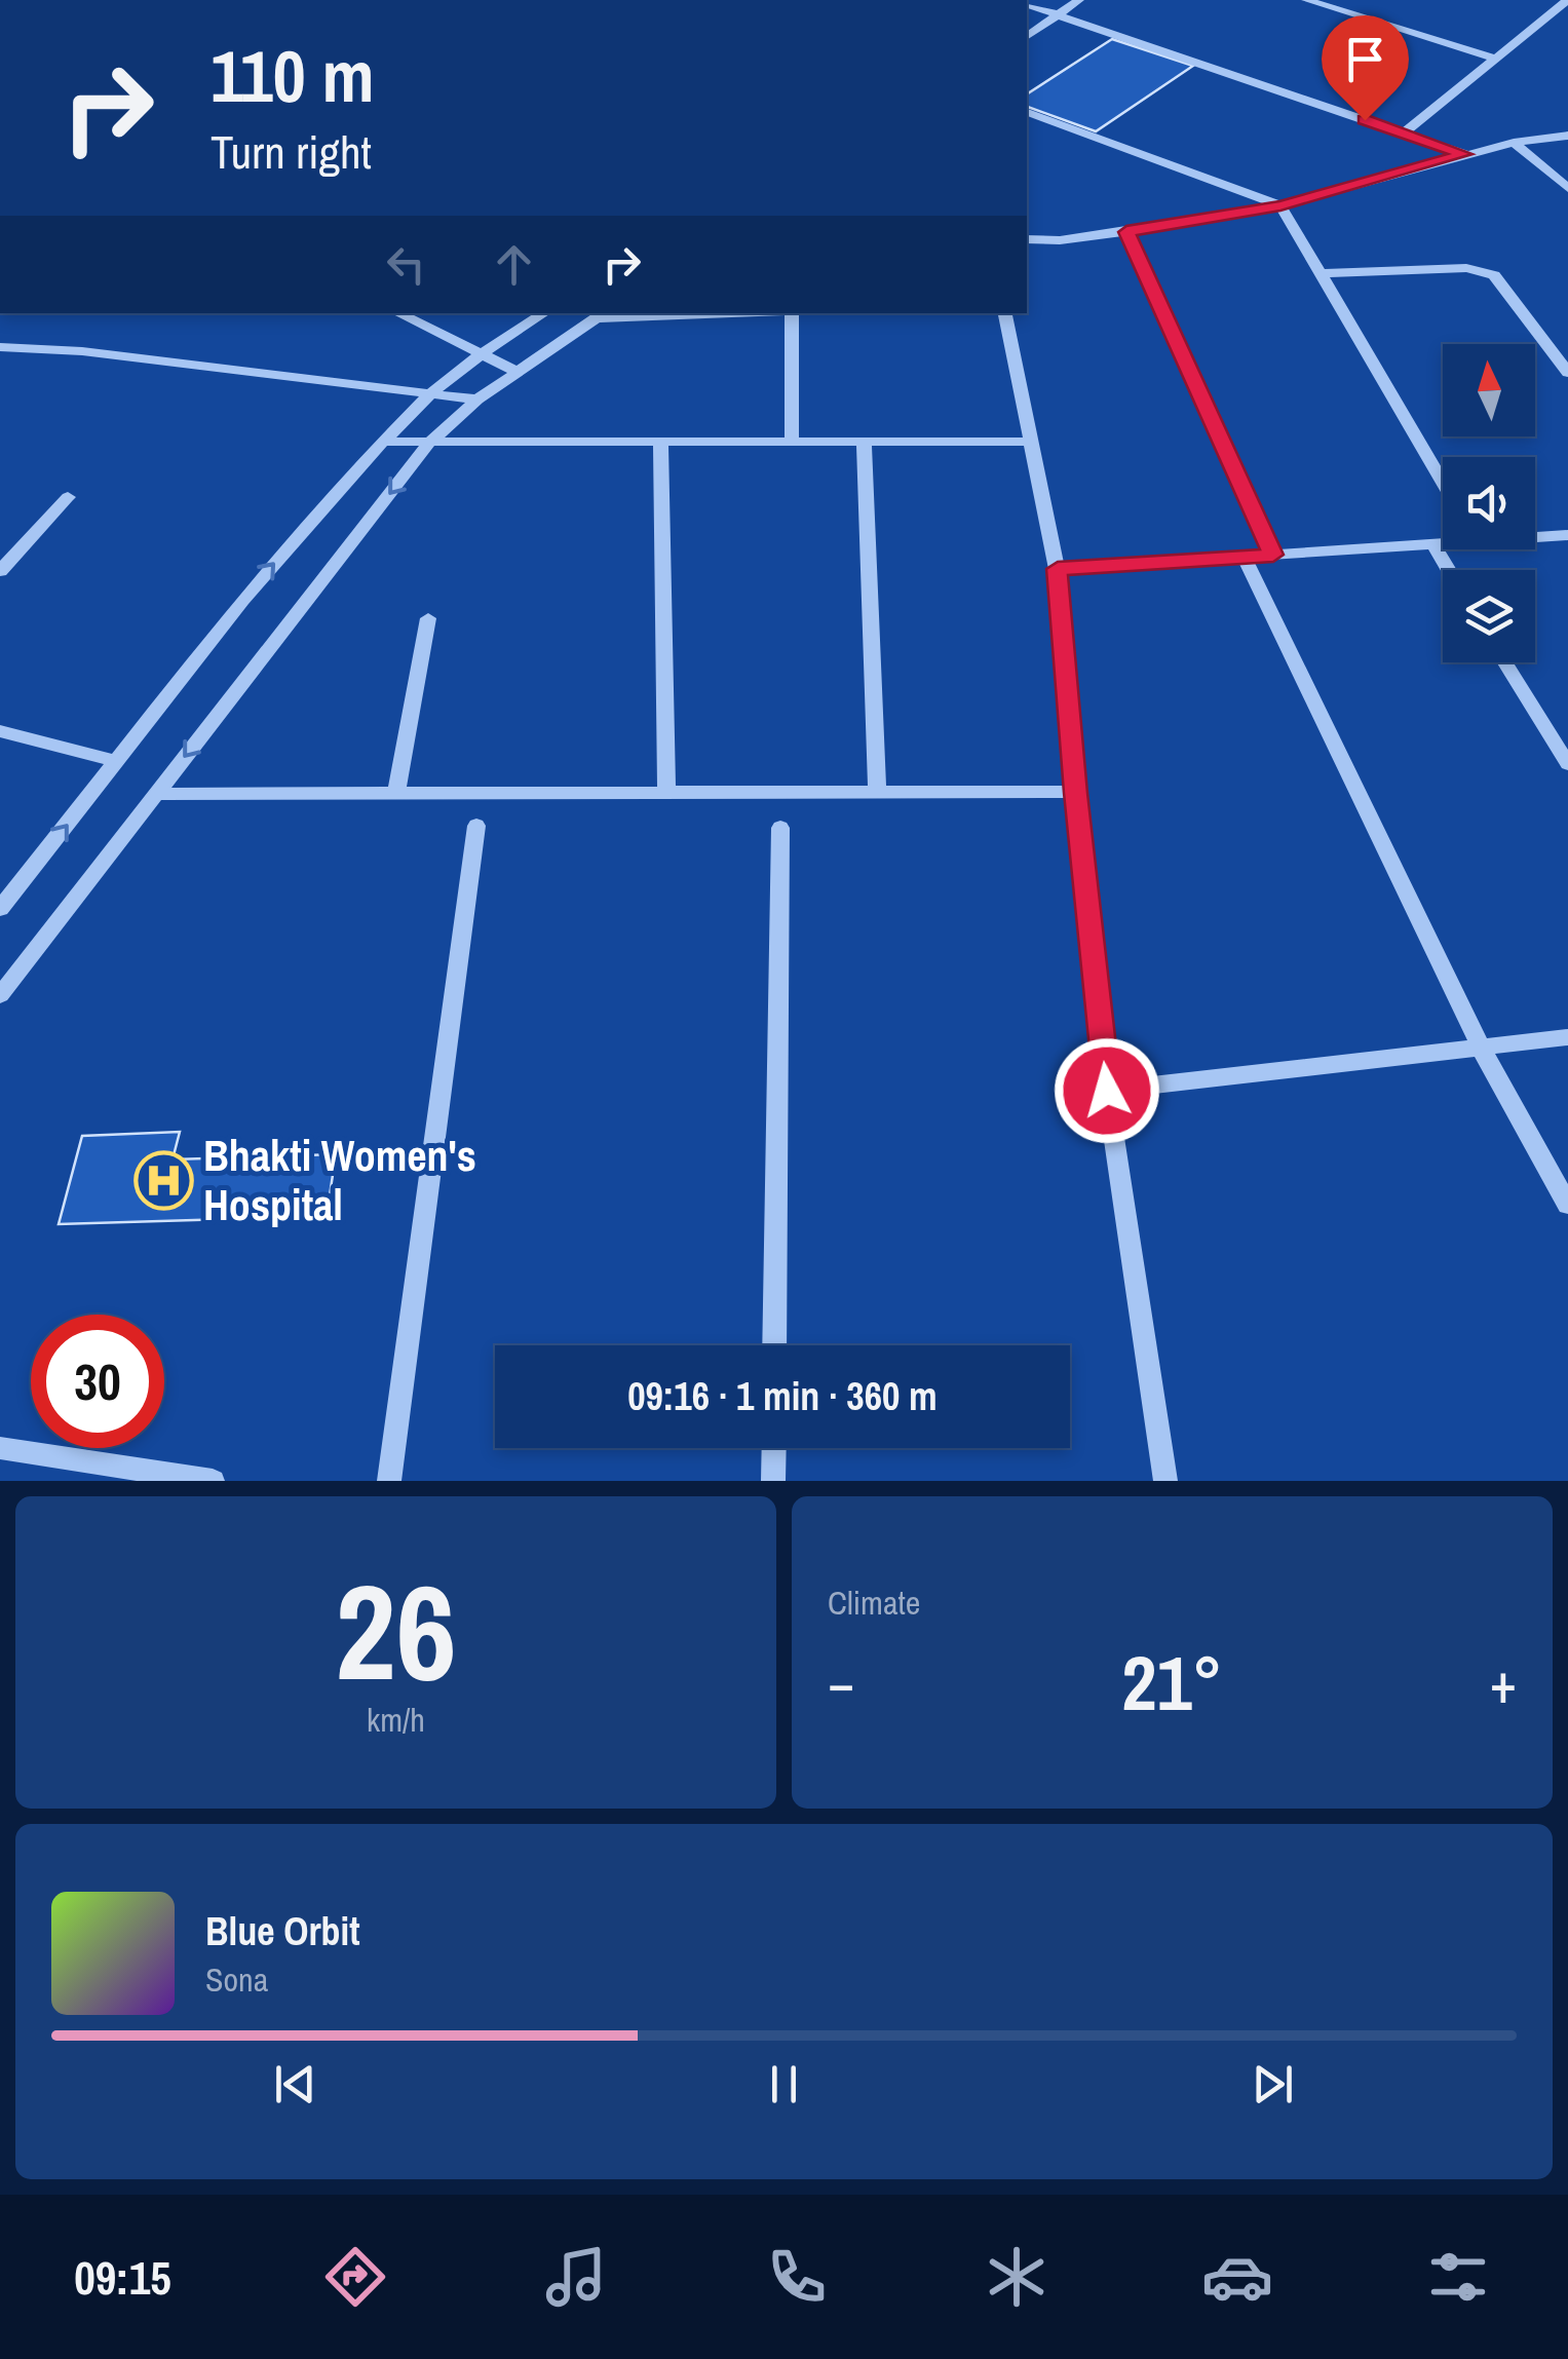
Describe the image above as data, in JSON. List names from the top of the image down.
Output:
{
  "places": {
    "hospital": ["Bhakti Women's Hospital"]
  },
  "north": "top",
  "page": {
    "turn": ["110 m", "Turn right"],
    "limit": "30",
    "trip": "09:16 · 1 min · 360 m",
    "tile": [
      ["26", "km/h"],
      "Climate"
    ],
    "heat": ["−", "21°", "+"],
    "song": ["Blue Orbit", "Sona"],
    "tabs": "09:15"
  }
}
